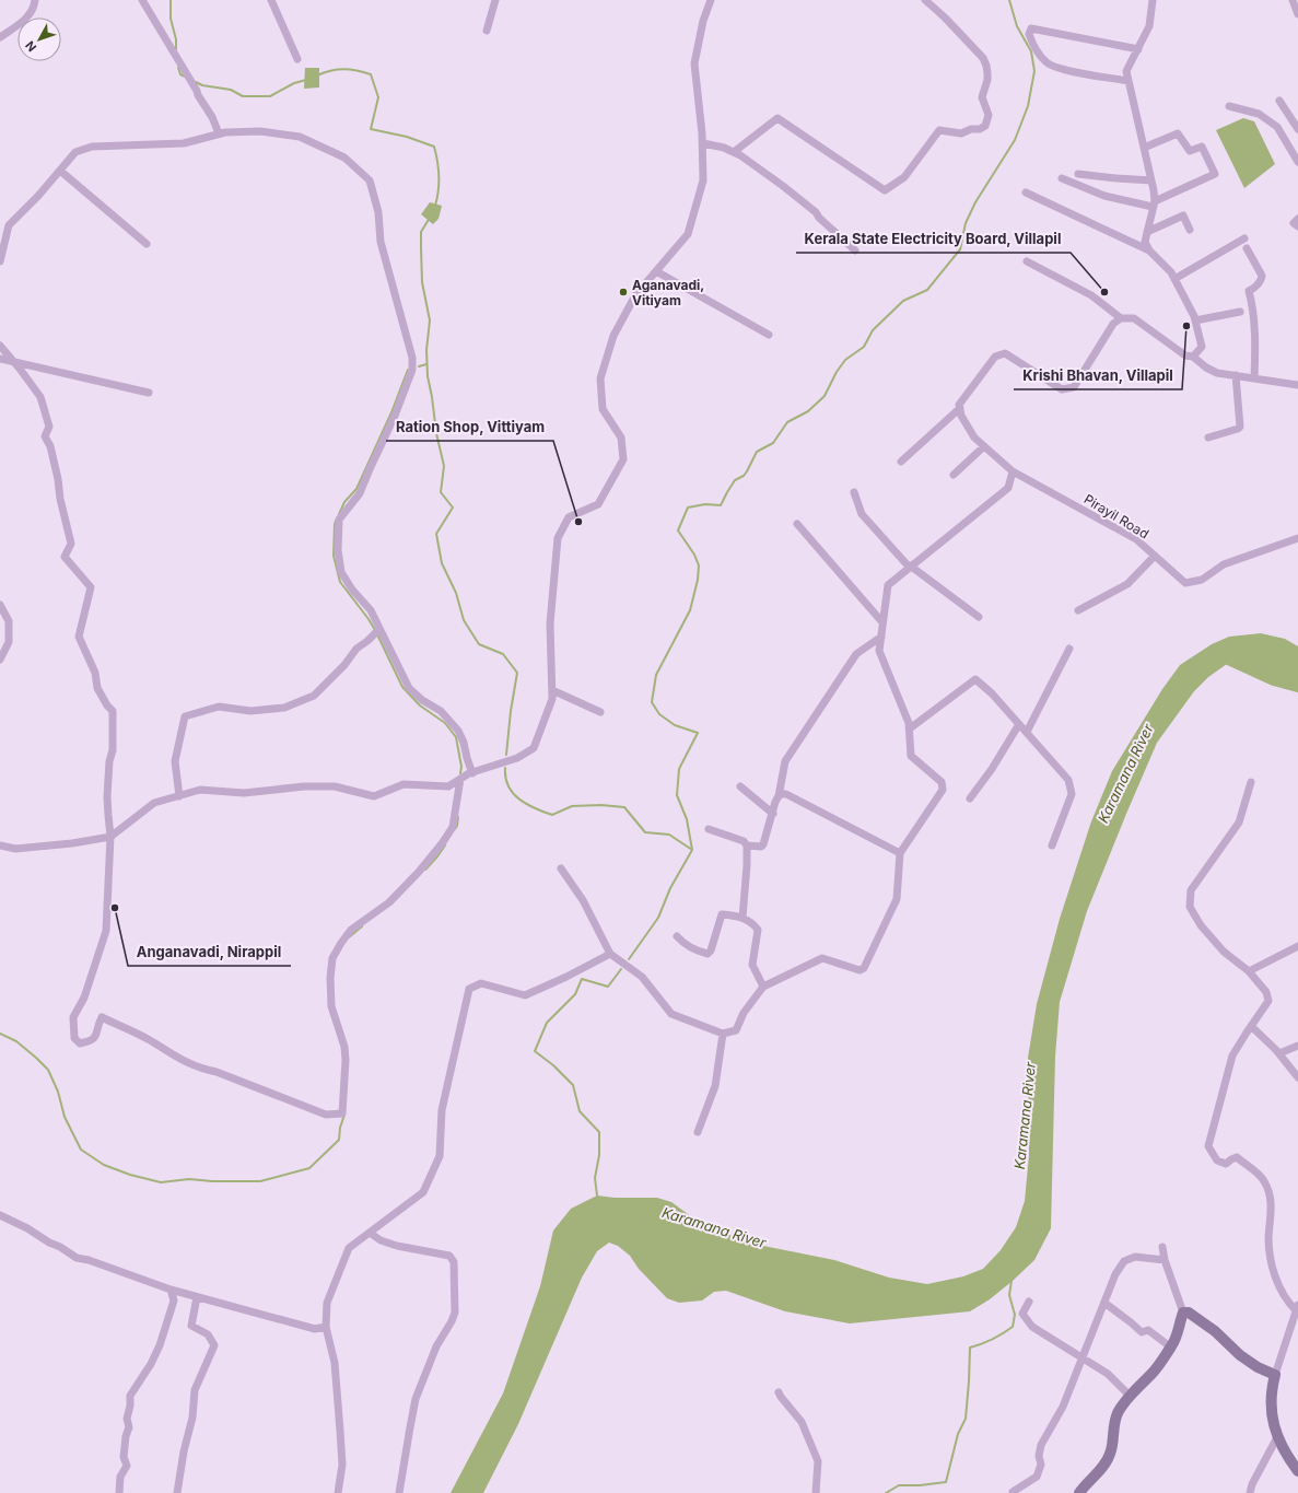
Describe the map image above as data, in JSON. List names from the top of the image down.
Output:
{
  "streets": {
    "street": ["Pirayil Road"]
  },
  "water": ["Karamana River"],
  "places": [
    "Aganavadi, Vitiyam",
    "Kerala State Electricity Board, Villapil",
    "Krishi Bhavan, Villapil",
    "Ration Shop, Vittiyam",
    "Anganavadi, Nirappil"
  ],
  "north": "bottom left"
}
